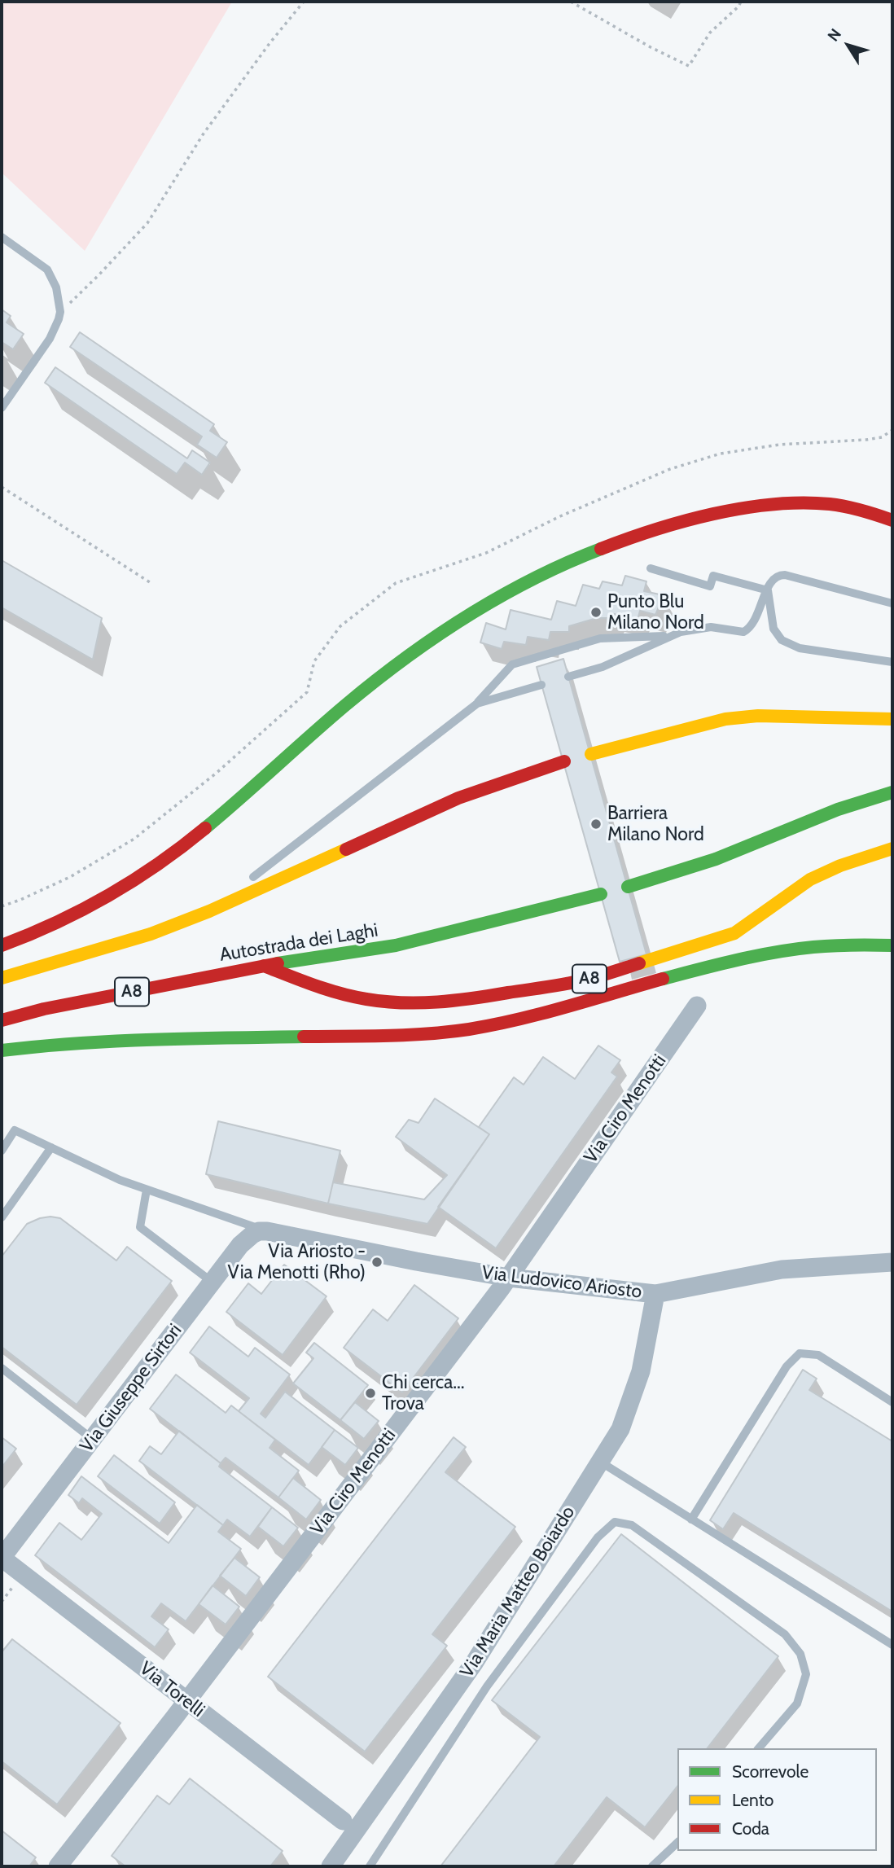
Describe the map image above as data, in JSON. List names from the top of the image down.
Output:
{
  "streets": {
    "highway": ["Autostrada dei Laghi", "A8"],
    "street": [
      "Via Ciro Menotti",
      "Via Ludovico Ariosto",
      "Via Giuseppe Sirtori",
      "Via Maria Matteo Boiardo",
      "Via Torelli"
    ]
  },
  "crossings": [
    ["Autostrada dei Laghi", "A8"],
    ["Via Ciro Menotti", "Via Ludovico Ariosto"],
    ["Via Ciro Menotti", "Via Torelli"],
    ["Via Ludovico Ariosto", "Via Giuseppe Sirtori"],
    ["Via Ludovico Ariosto", "Via Maria Matteo Boiardo"],
    ["Via Giuseppe Sirtori", "Via Torelli"]
  ],
  "places": [
    "Punto Blu Milano Nord",
    "Barriera Milano Nord",
    "Via Ariosto - Via Menotti (Rho)",
    "Chi cerca... Trova"
  ],
  "legend": ["Scorrevole", "Lento", "Coda"],
  "north": "top left"
}
